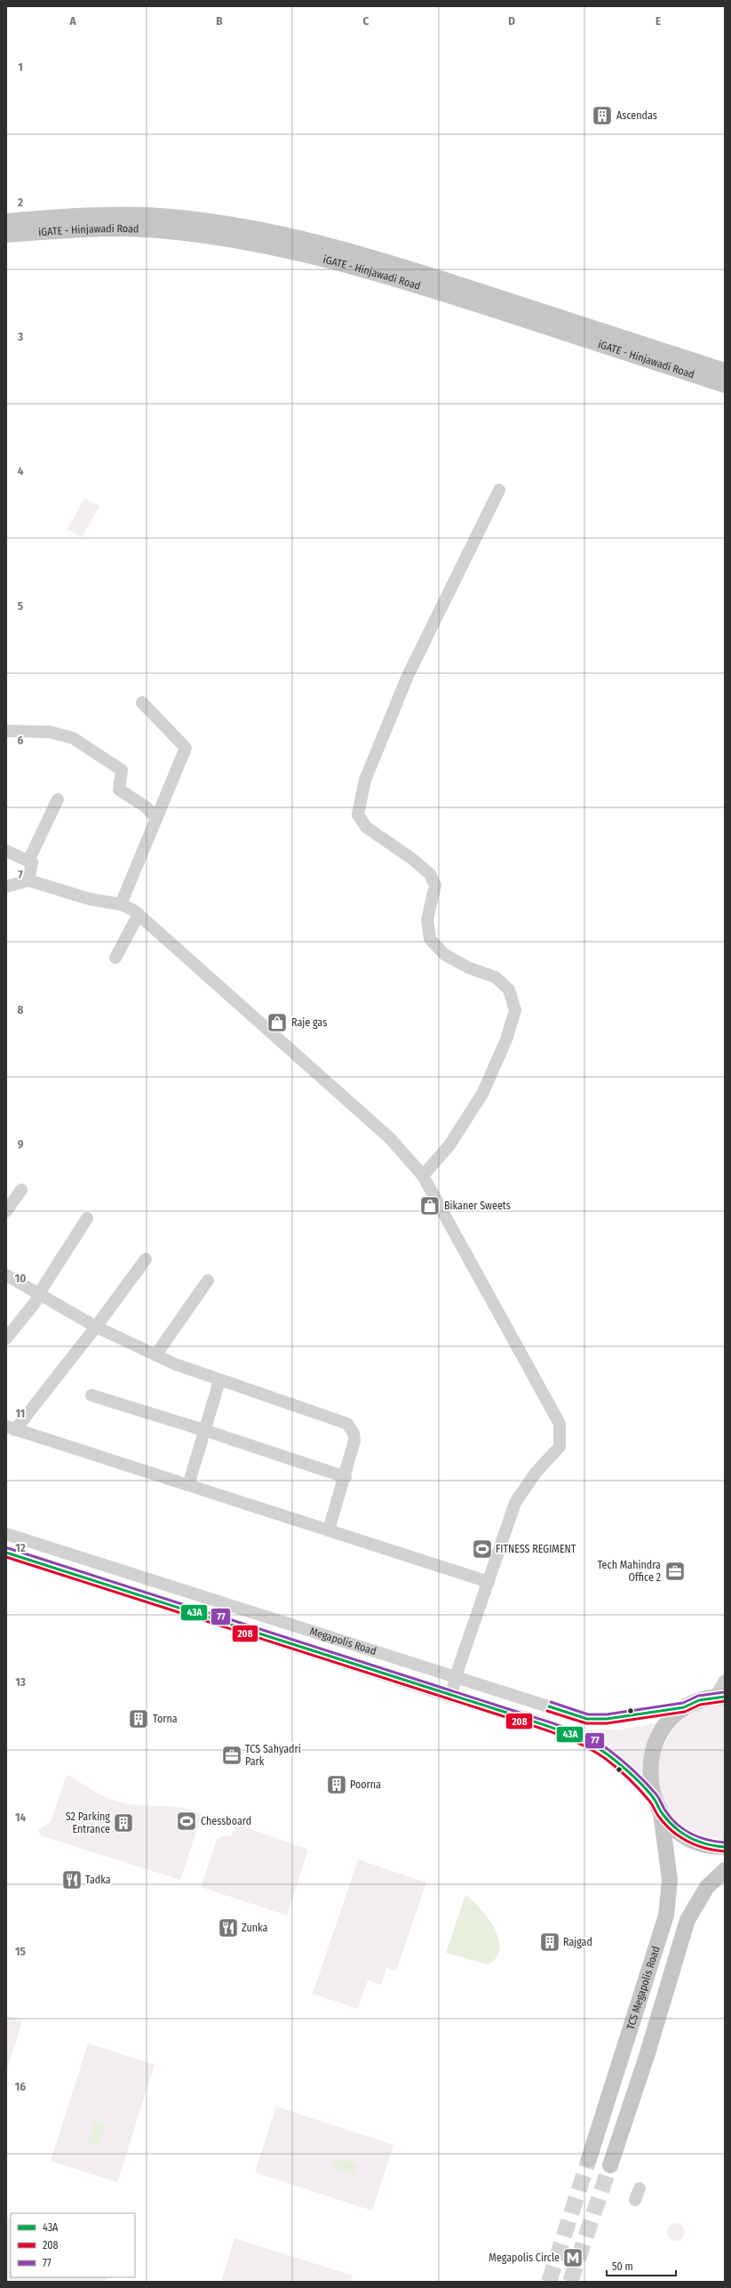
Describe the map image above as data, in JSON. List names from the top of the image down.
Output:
{
  "streets": {
    "main road": ["iGATE - Hinjawadi Road", "TCS Megapolis Road"],
    "street": ["Megapolis Road"]
  },
  "places": {
    "building": [
      "Ascendas",
      "Torna",
      "Poorna",
      "S2 Parking Entrance",
      "Rajgad"
    ],
    "shop": ["Raje gas", "Bikaner Sweets"],
    "sports": ["FITNESS REGIMENT", "Chessboard"],
    "office": ["Tech Mahindra Office 2", "TCS Sahyadri Park"],
    "restaurant": ["Tadka", "Zunka"],
    "metro station": ["Megapolis Circle"]
  },
  "lines": ["transit line 77", "transit line 43A", "transit line 208"],
  "legend": ["43A", "208", "77"],
  "scale_bar": "50 m",
  "grid": {
    "columns": [
      "A",
      "B",
      "C",
      "D",
      "E"
    ],
    "rows": [
      "1",
      "2",
      "3",
      "4",
      "5",
      "6",
      "7",
      "8",
      "9",
      "10",
      "11",
      "12",
      "13",
      "14",
      "15",
      "16"
    ]
  }
}
